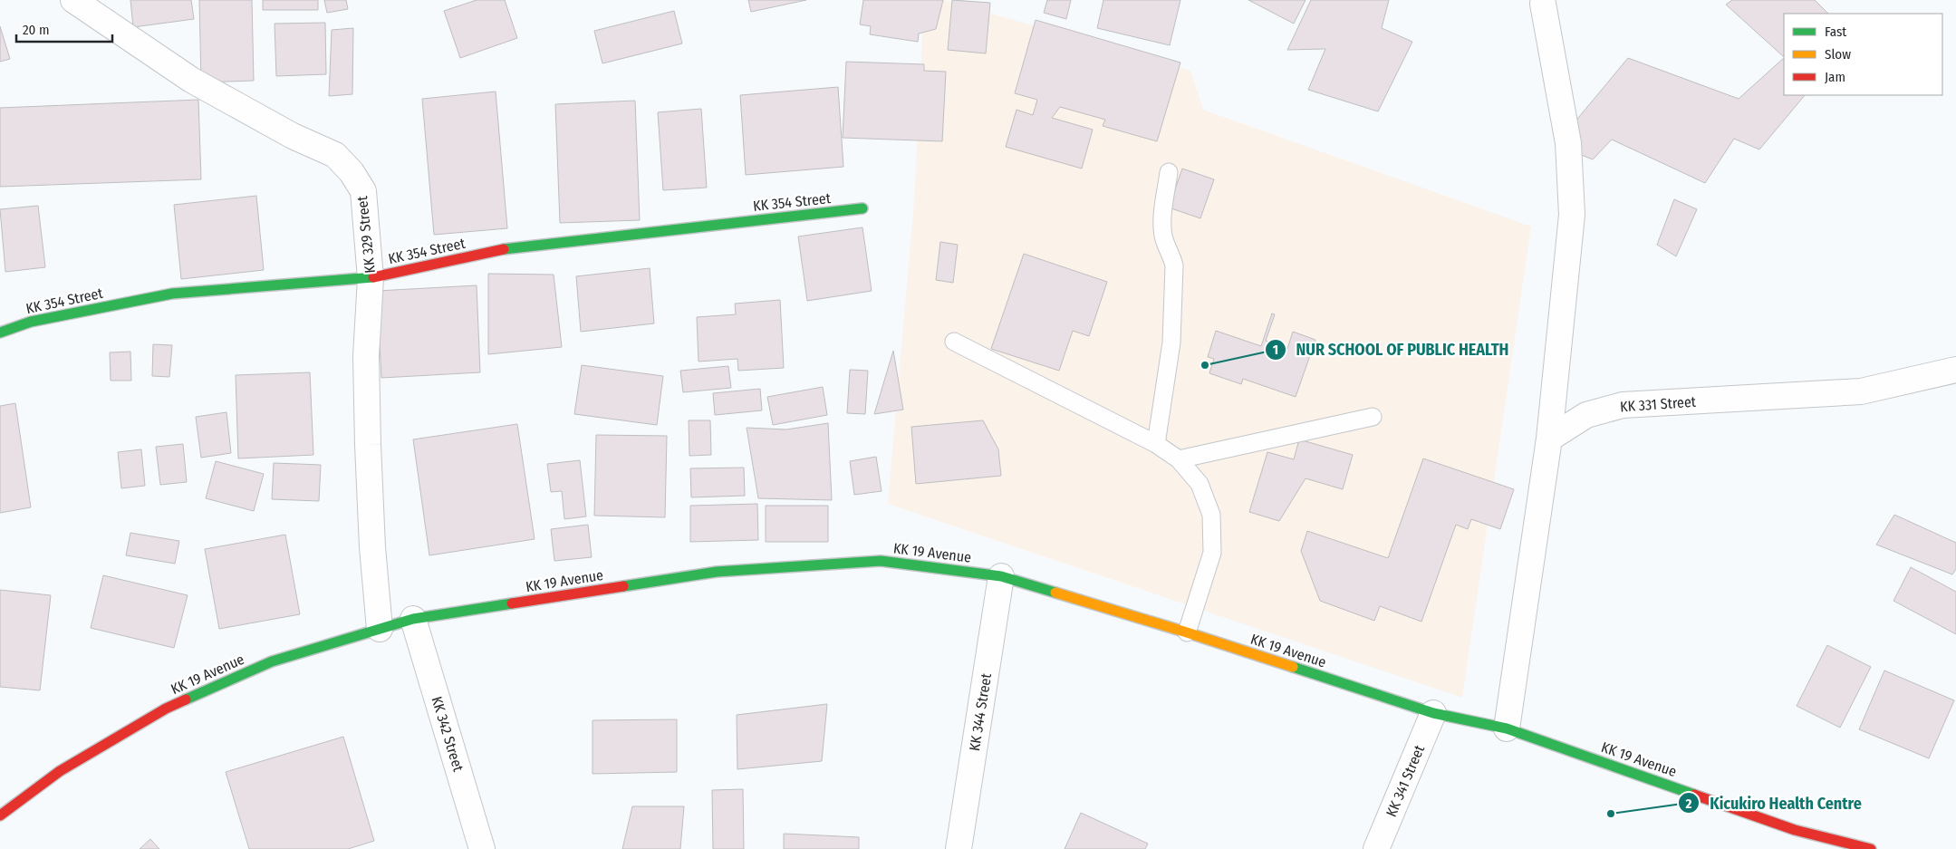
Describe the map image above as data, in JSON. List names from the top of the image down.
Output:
{
  "streets": {
    "street": [
      "KK 354 Street",
      "KK 329 Street",
      "KK 331 Street",
      "KK 19 Avenue",
      "KK 344 Street",
      "KK 342 Street",
      "KK 341 Street"
    ]
  },
  "crossings": [
    ["KK 354 Street", "KK 329 Street"],
    ["KK 329 Street", "KK 19 Avenue"],
    ["KK 19 Avenue", "KK 344 Street"],
    ["KK 19 Avenue", "KK 342 Street"],
    ["KK 19 Avenue", "KK 341 Street"]
  ],
  "places": ["NUR SCHOOL OF PUBLIC HEALTH", "Kicukiro Health Centre"],
  "legend": ["Fast", "Slow", "Jam"],
  "scale_bar": "20 m"
}
